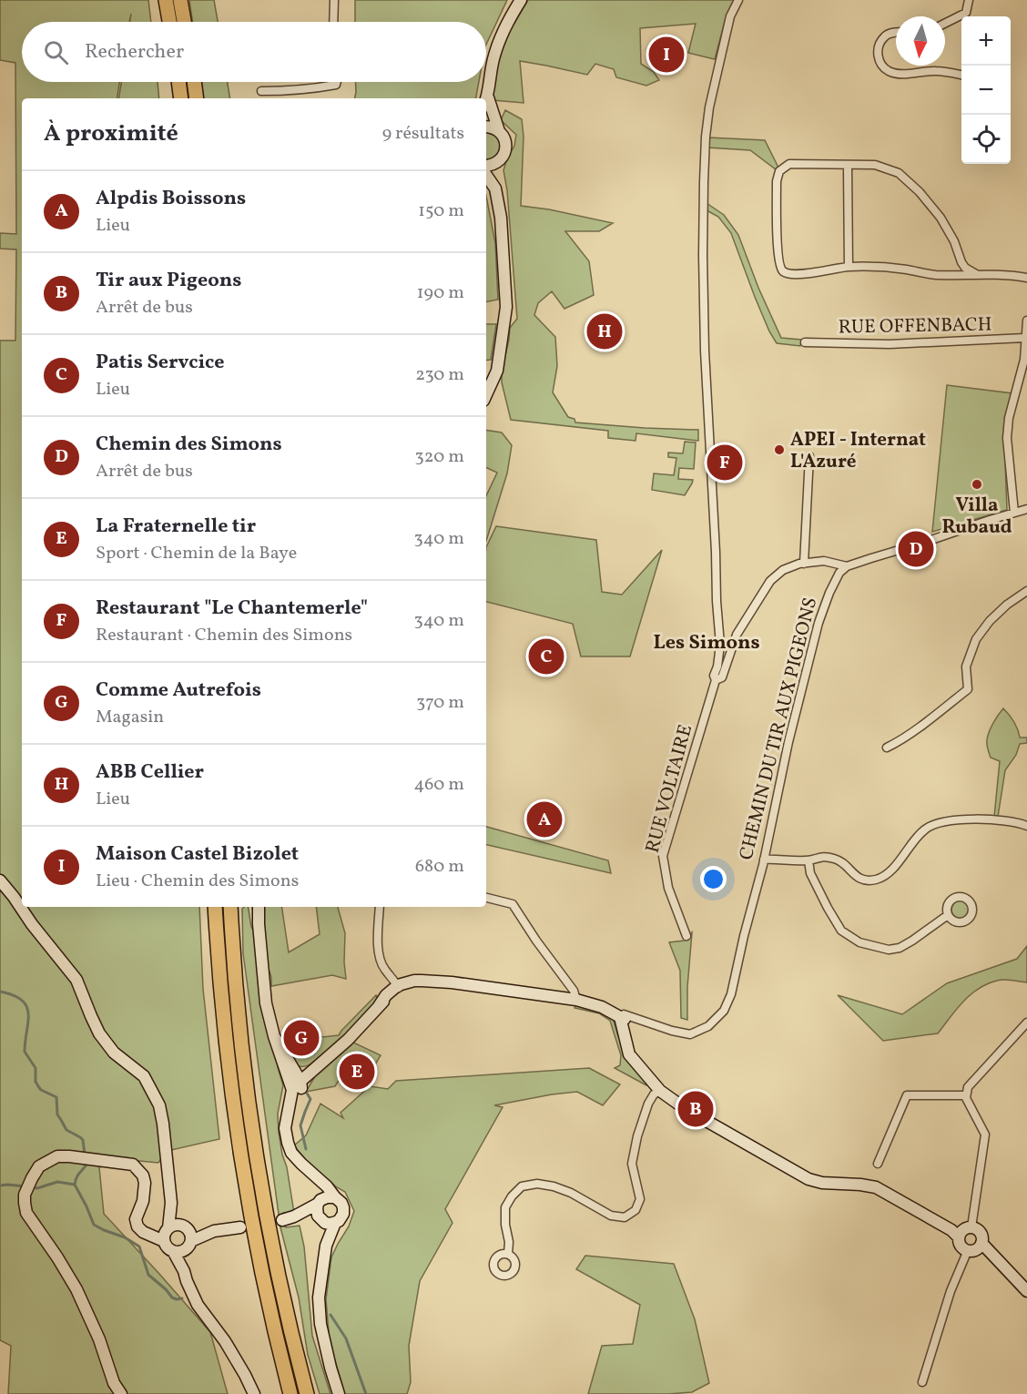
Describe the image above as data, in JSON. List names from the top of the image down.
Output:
{
  "streets": {
    "street": ["RUE OFFENBACH", "CHEMIN DU TIR AUX PIGEONS", "RUE VOLTAIRE"]
  },
  "districts": ["Les Simons"],
  "places": ["APEI - Internat L'Azuré", "Villa Rubaud"],
  "north": "bottom",
  "page": {
    "map_buttons": ["+", "−"],
    "search": "Rechercher",
    "pins": [
      "I",
      "H",
      "F",
      "D",
      "C",
      "A",
      "G",
      "E",
      "B"
    ],
    "heading": ["À proximité", "9 résultats"],
    "list": [
      {
        "mark": "A",
        "name": "Alpdis Boissons",
        "note": "Lieu",
        "value": "150 m"
      },
      {
        "mark": "B",
        "name": "Tir aux Pigeons",
        "note": "Arrêt de bus",
        "value": "190 m"
      },
      {
        "mark": "C",
        "name": "Patis Servcice",
        "note": "Lieu",
        "value": "230 m"
      },
      {
        "mark": "D",
        "name": "Chemin des Simons",
        "note": "Arrêt de bus",
        "value": "320 m"
      },
      {
        "mark": "E",
        "name": "La Fraternelle tir",
        "note": "Sport · Chemin de la Baye",
        "value": "340 m"
      },
      {
        "mark": "F",
        "name": "Restaurant \"Le Chantemerle\"",
        "note": "Restaurant · Chemin des Simons",
        "value": "340 m"
      },
      {
        "mark": "G",
        "name": "Comme Autrefois",
        "note": "Magasin",
        "value": "370 m"
      },
      {
        "mark": "H",
        "name": "ABB Cellier",
        "note": "Lieu",
        "value": "460 m"
      },
      {
        "mark": "I",
        "name": "Maison Castel Bizolet",
        "note": "Lieu · Chemin des Simons",
        "value": "680 m"
      }
    ]
  }
}
